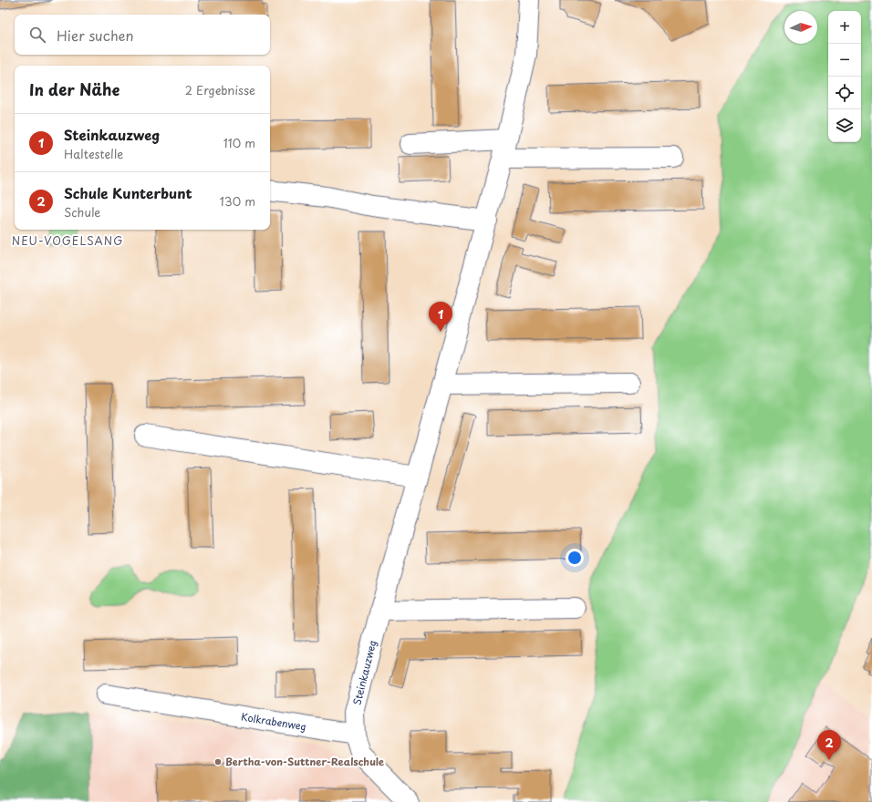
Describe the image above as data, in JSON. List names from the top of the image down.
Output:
{
  "streets": {
    "street": ["Steinkauzweg", "Kolkrabenweg"]
  },
  "crossings": [
    ["Steinkauzweg", "Kolkrabenweg"]
  ],
  "districts": ["NEU-VOGELSANG"],
  "places": ["Bertha-von-Suttner-Realschule"],
  "north": "right",
  "page": {
    "map_buttons": ["+", "−"],
    "search": "Hier suchen",
    "heading": ["In der Nähe", "2 Ergebnisse"],
    "list": [
      {
        "mark": "1",
        "name": "Steinkauzweg",
        "note": "Haltestelle",
        "value": "110 m"
      },
      {
        "mark": "2",
        "name": "Schule Kunterbunt",
        "note": "Schule",
        "value": "130 m"
      }
    ],
    "pins": ["1", "2"]
  }
}
